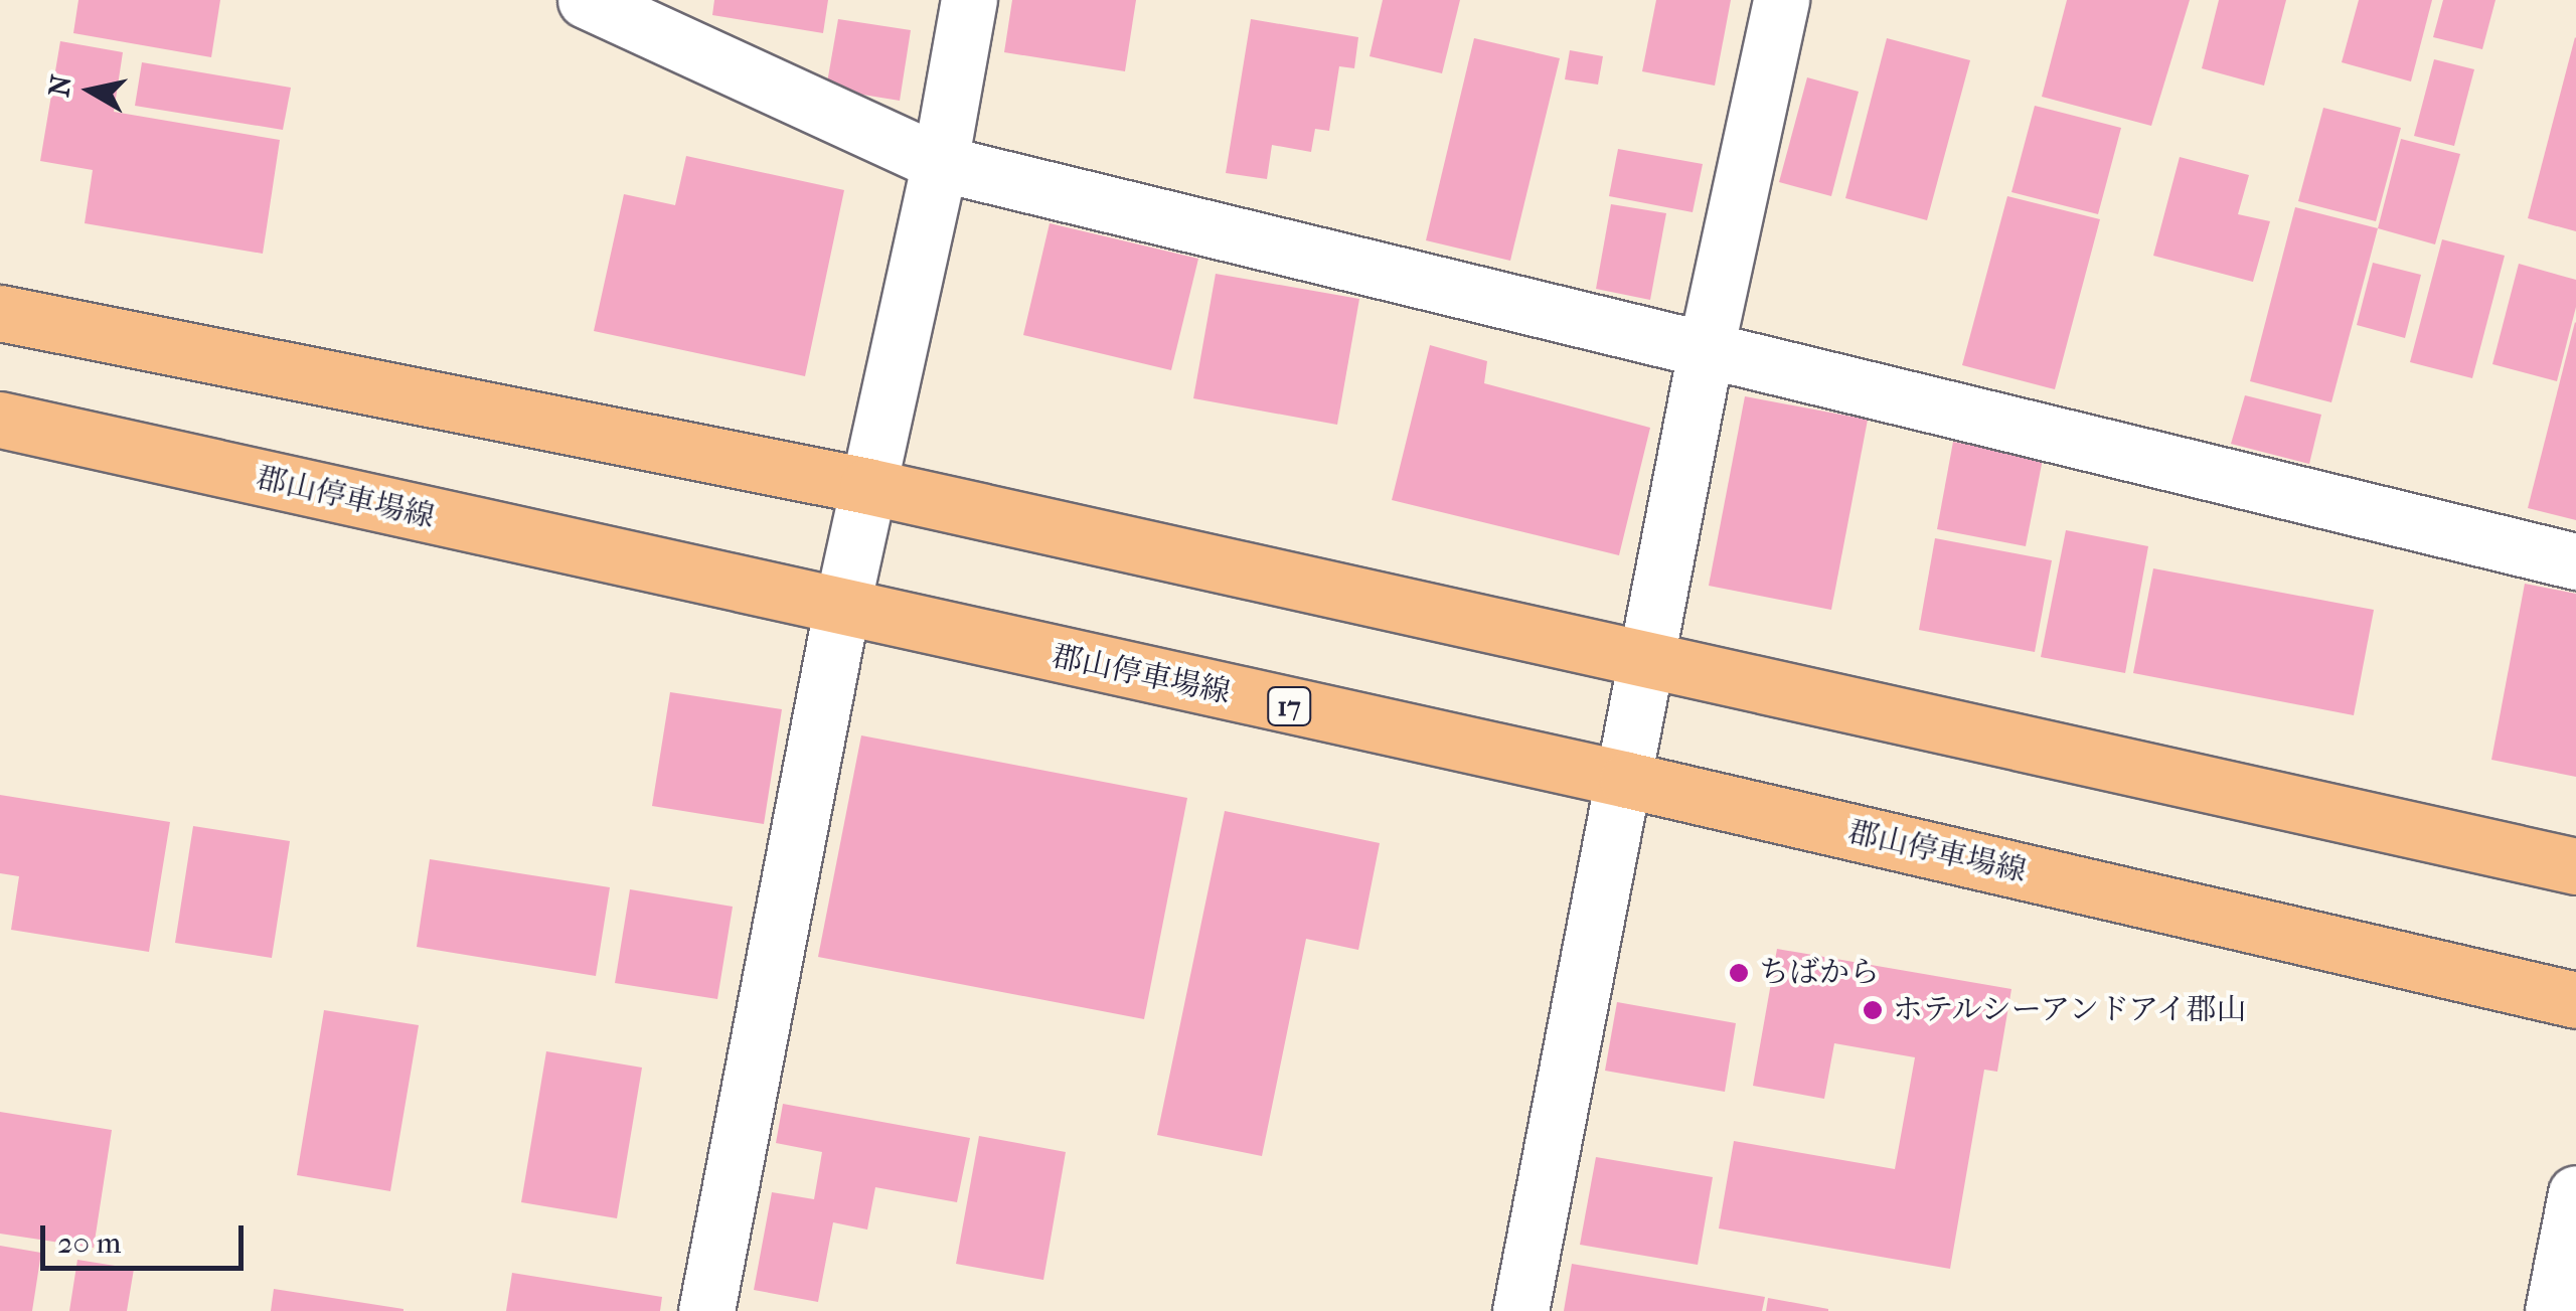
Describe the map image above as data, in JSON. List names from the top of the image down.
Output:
{
  "streets": {
    "main road": ["郡山停車場線", "17"]
  },
  "places": ["ちばから", "ホテルシーアンドアイ郡山"],
  "scale_bar": "20 m",
  "north": "left"
}
